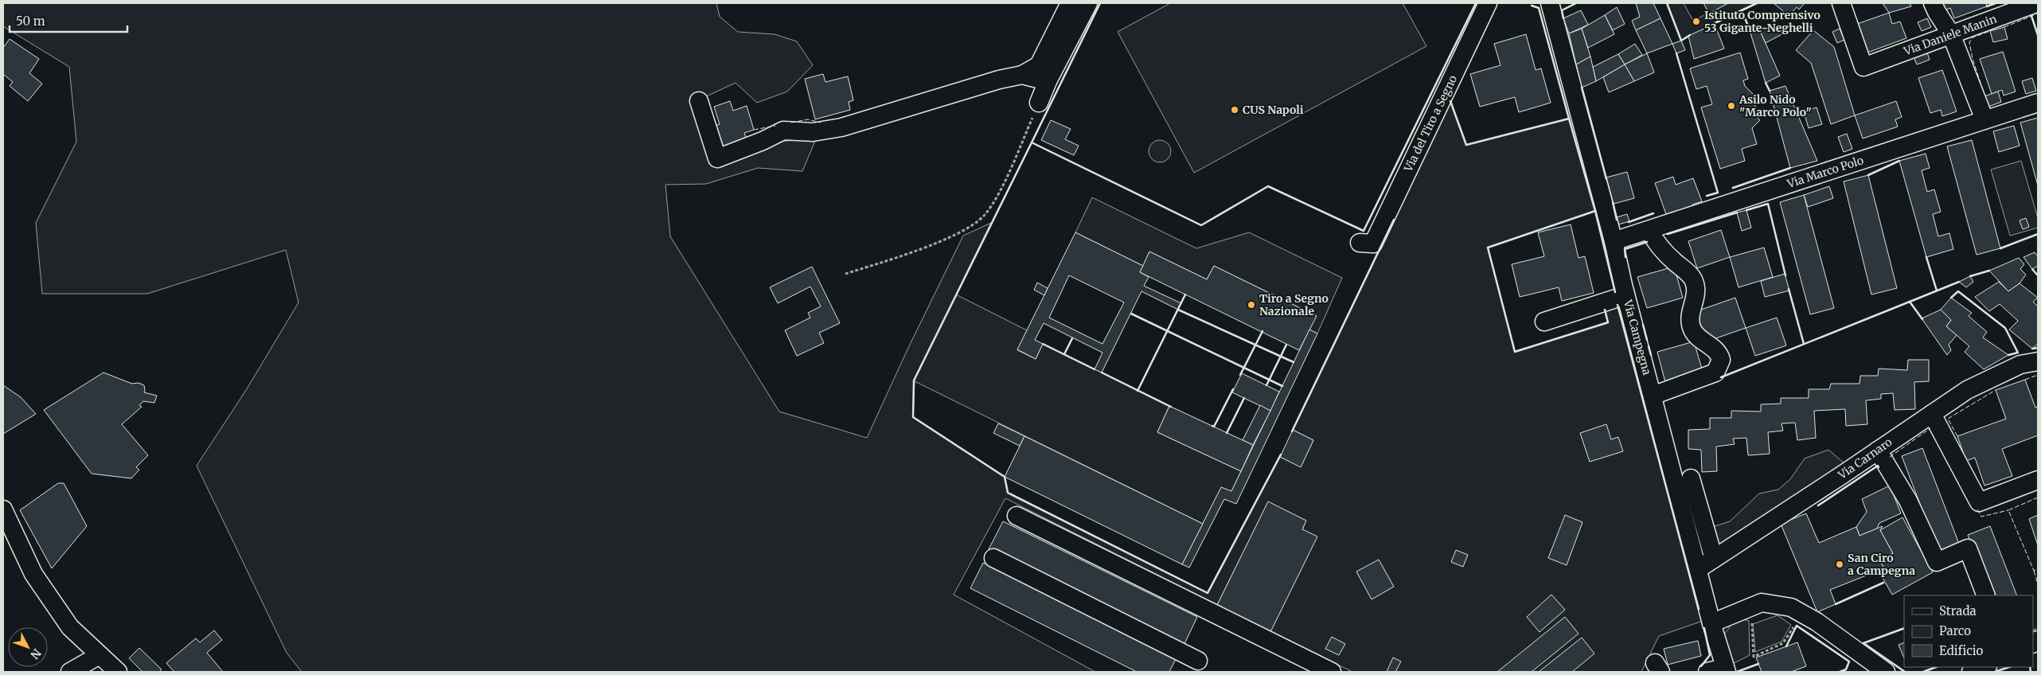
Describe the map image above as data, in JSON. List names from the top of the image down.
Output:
{
  "streets": {
    "street": [
      "Via Daniele Manin",
      "Via del Tiro a Segno",
      "Via Marco Polo",
      "Via Campegna",
      "Via Carnaro"
    ]
  },
  "crossings": [
    ["Via Marco Polo", "Via Campegna"],
    ["Via Campegna", "Via Carnaro"]
  ],
  "places": [
    "Istituto Comprensivo 53 Gigante-Neghelli",
    "Asilo Nido \"Marco Polo\"",
    "CUS Napoli",
    "Tiro a Segno Nazionale",
    "San Ciro a Campegna"
  ],
  "legend": ["Strada", "Parco", "Edificio"],
  "scale_bar": "50 m",
  "north": "bottom right"
}
